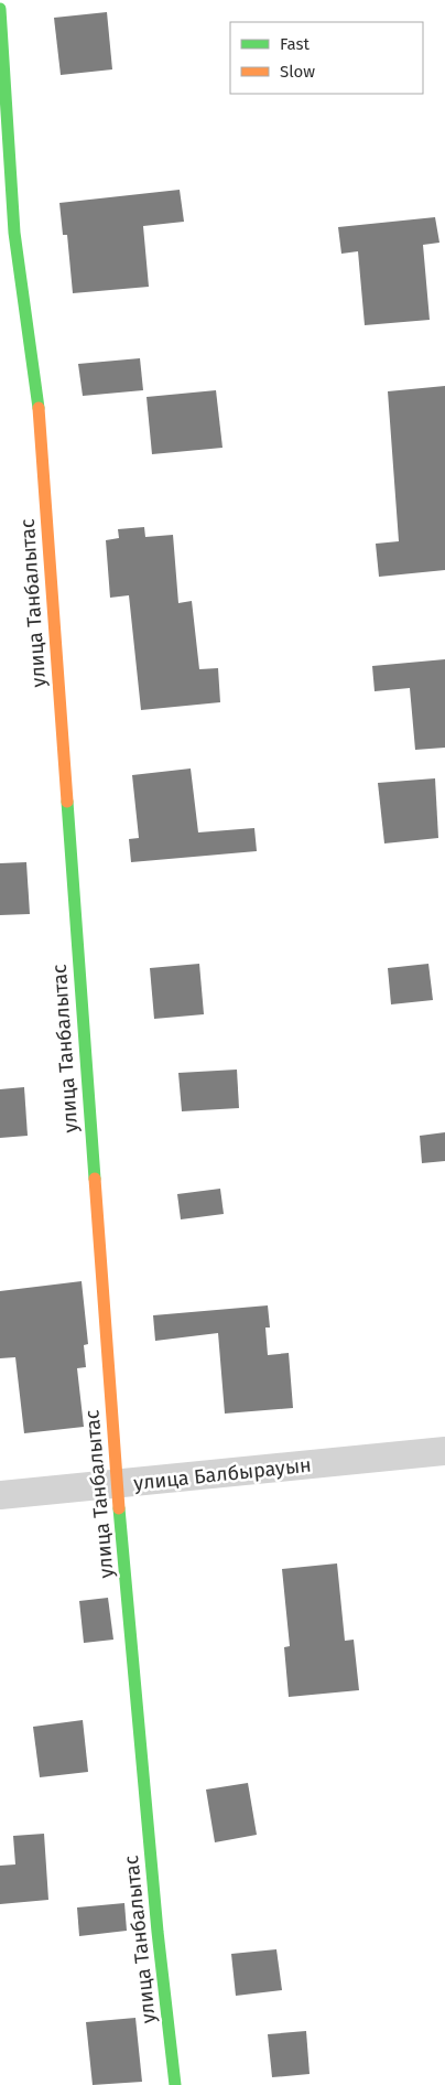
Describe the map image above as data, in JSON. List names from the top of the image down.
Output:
{
  "streets": {
    "street": ["улица Танбалытас", "улица Балбырауын"]
  },
  "crossings": [
    ["улица Танбалытас", "улица Балбырауын"]
  ],
  "legend": ["Fast", "Slow"]
}
